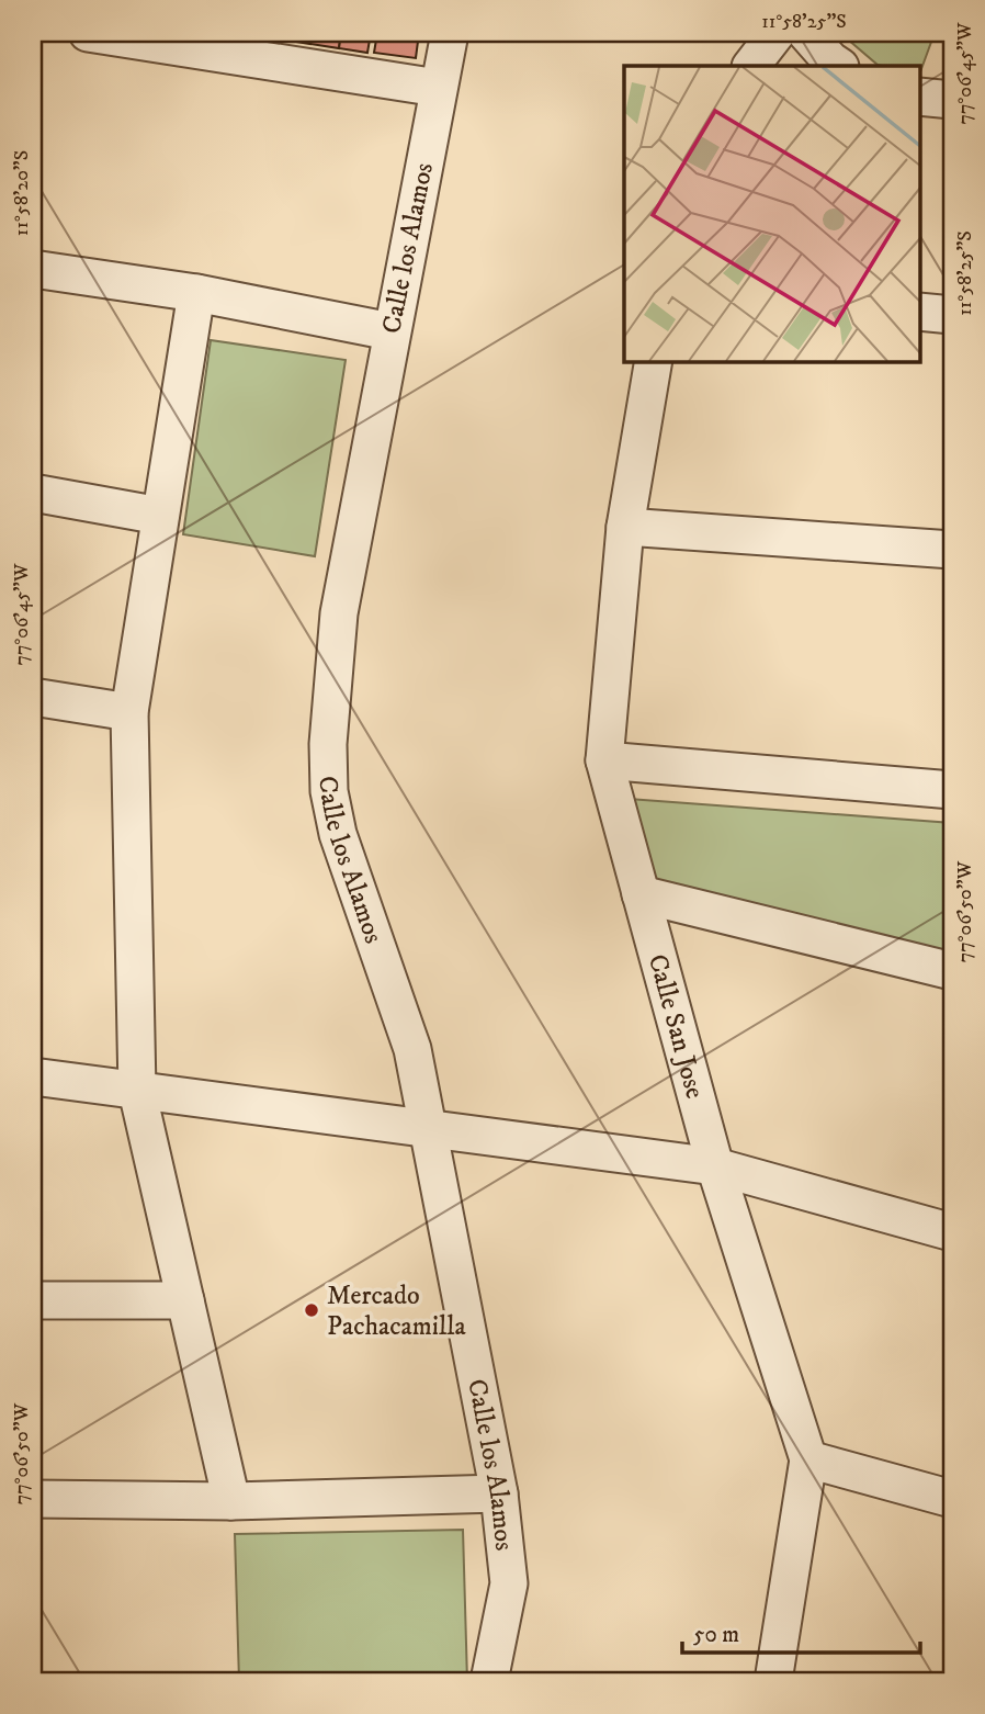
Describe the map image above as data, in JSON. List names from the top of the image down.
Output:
{
  "streets": {
    "street": ["Calle los Alamos", "Calle San Jose"]
  },
  "places": ["Mercado Pachacamilla"],
  "scale_bar": "50 m",
  "coordinates": [
    "11°58'25\"S",
    "77°06'45\"W",
    "11°58'20\"S",
    "77°06'50\"W"
  ]
}
